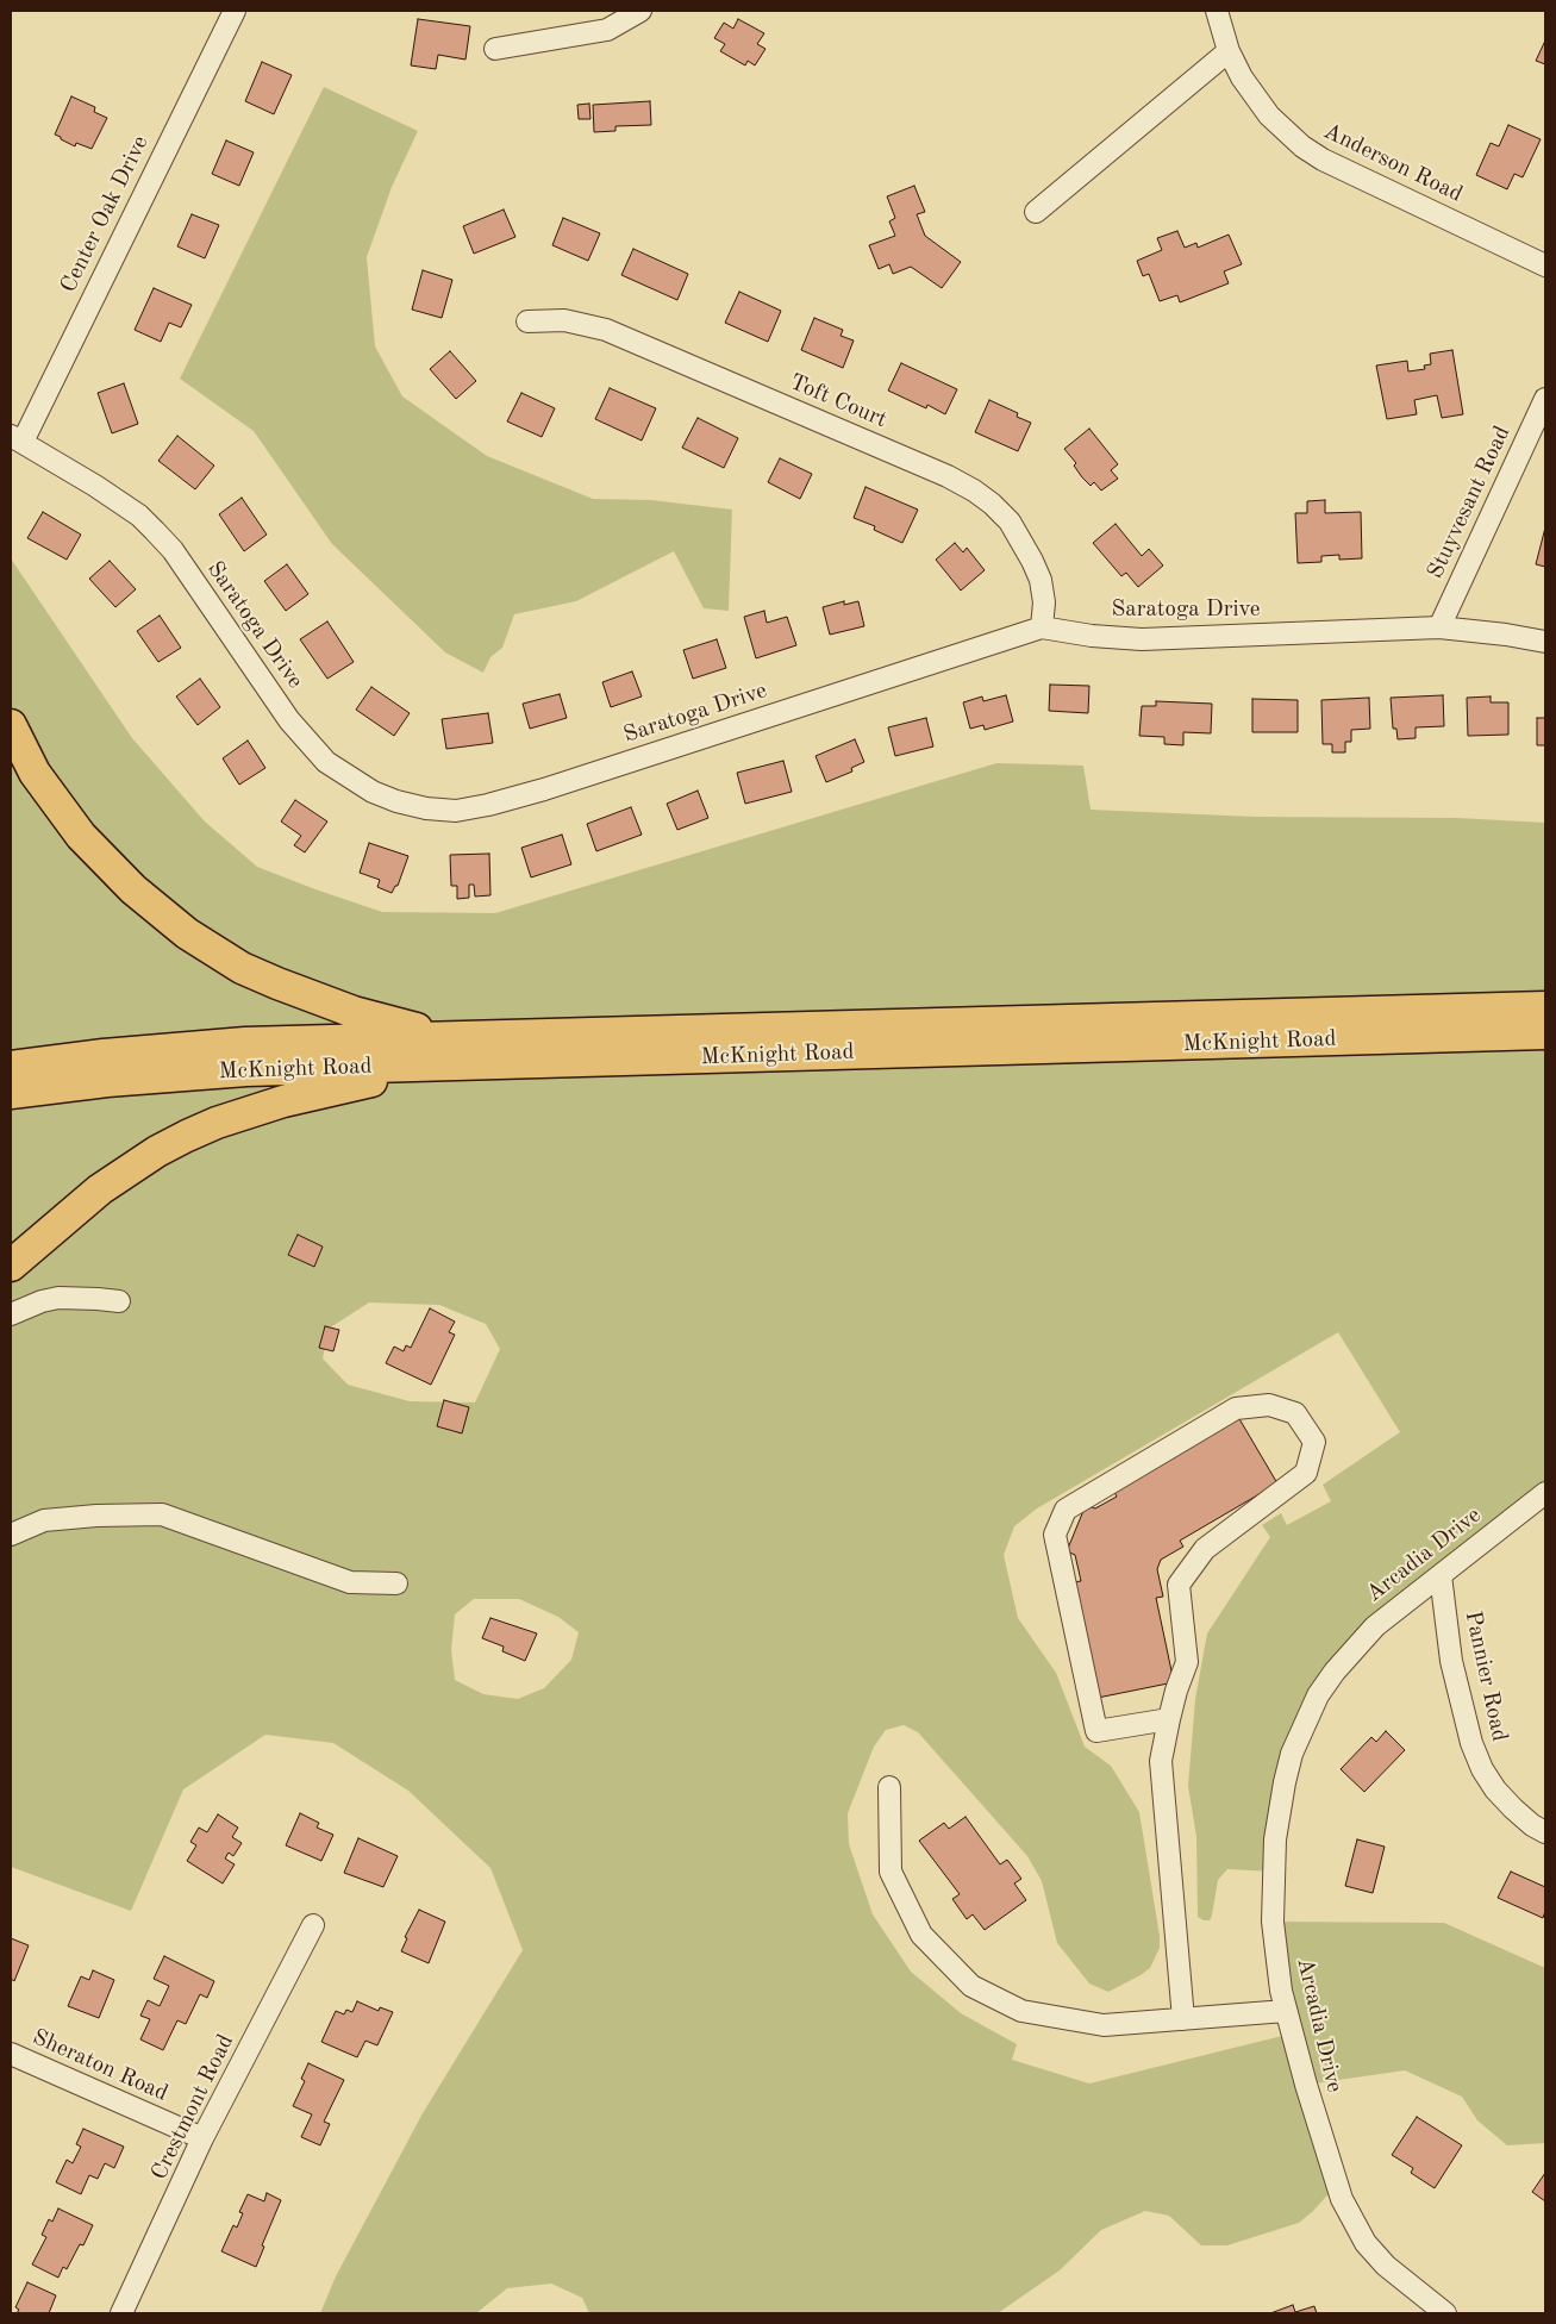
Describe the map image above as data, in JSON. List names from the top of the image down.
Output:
{
  "streets": {
    "highway": ["McKnight Road"],
    "street": [
      "Anderson Road",
      "Center Oak Drive",
      "Toft Court",
      "Stuyvesant Road",
      "Saratoga Drive",
      "Arcadia Drive",
      "Pannier Road",
      "Sheraton Road",
      "Crestmont Road"
    ]
  },
  "crossings": [
    ["Center Oak Drive", "Saratoga Drive"],
    ["Toft Court", "Saratoga Drive"],
    ["Stuyvesant Road", "Saratoga Drive"],
    ["Arcadia Drive", "Pannier Road"],
    ["Sheraton Road", "Crestmont Road"]
  ]
}
